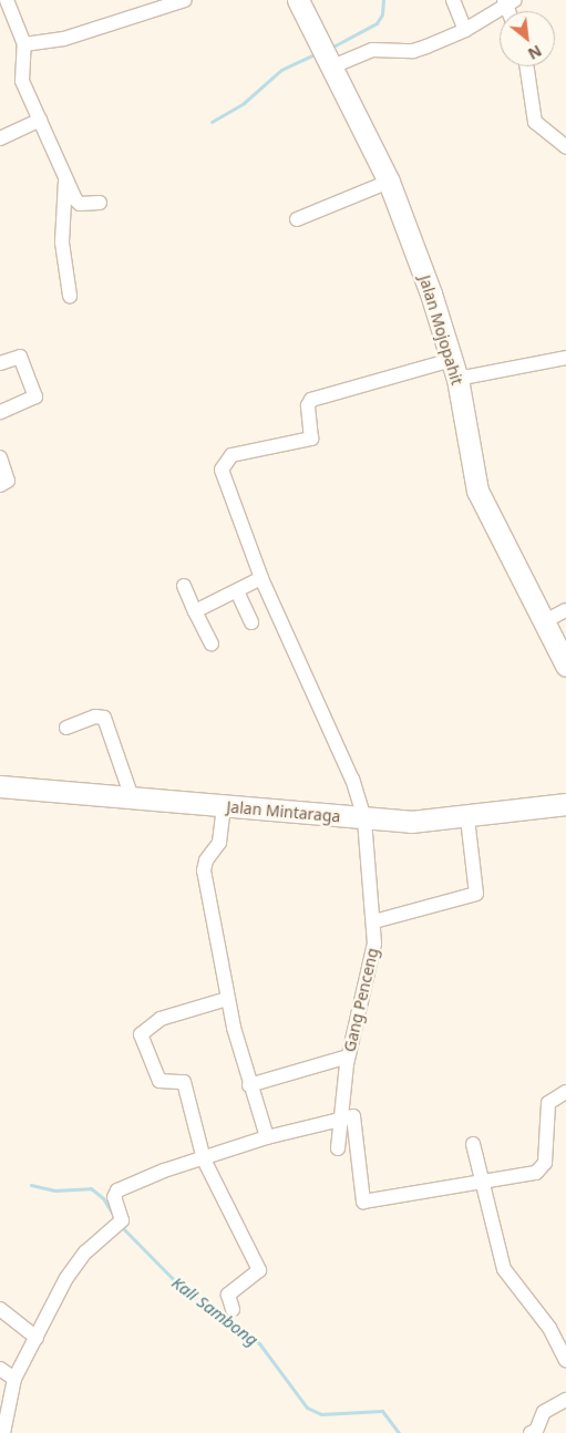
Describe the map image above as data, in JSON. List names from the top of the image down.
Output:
{
  "streets": {
    "street": ["Jalan Mojopahit", "Jalan Mintaraga", "Gang Penceng"]
  },
  "crossings": [
    ["Jalan Mojopahit", "Gang Penceng"],
    ["Jalan Mintaraga", "Gang Penceng"]
  ],
  "water": ["Kali Sambong"],
  "north": "bottom right"
}
